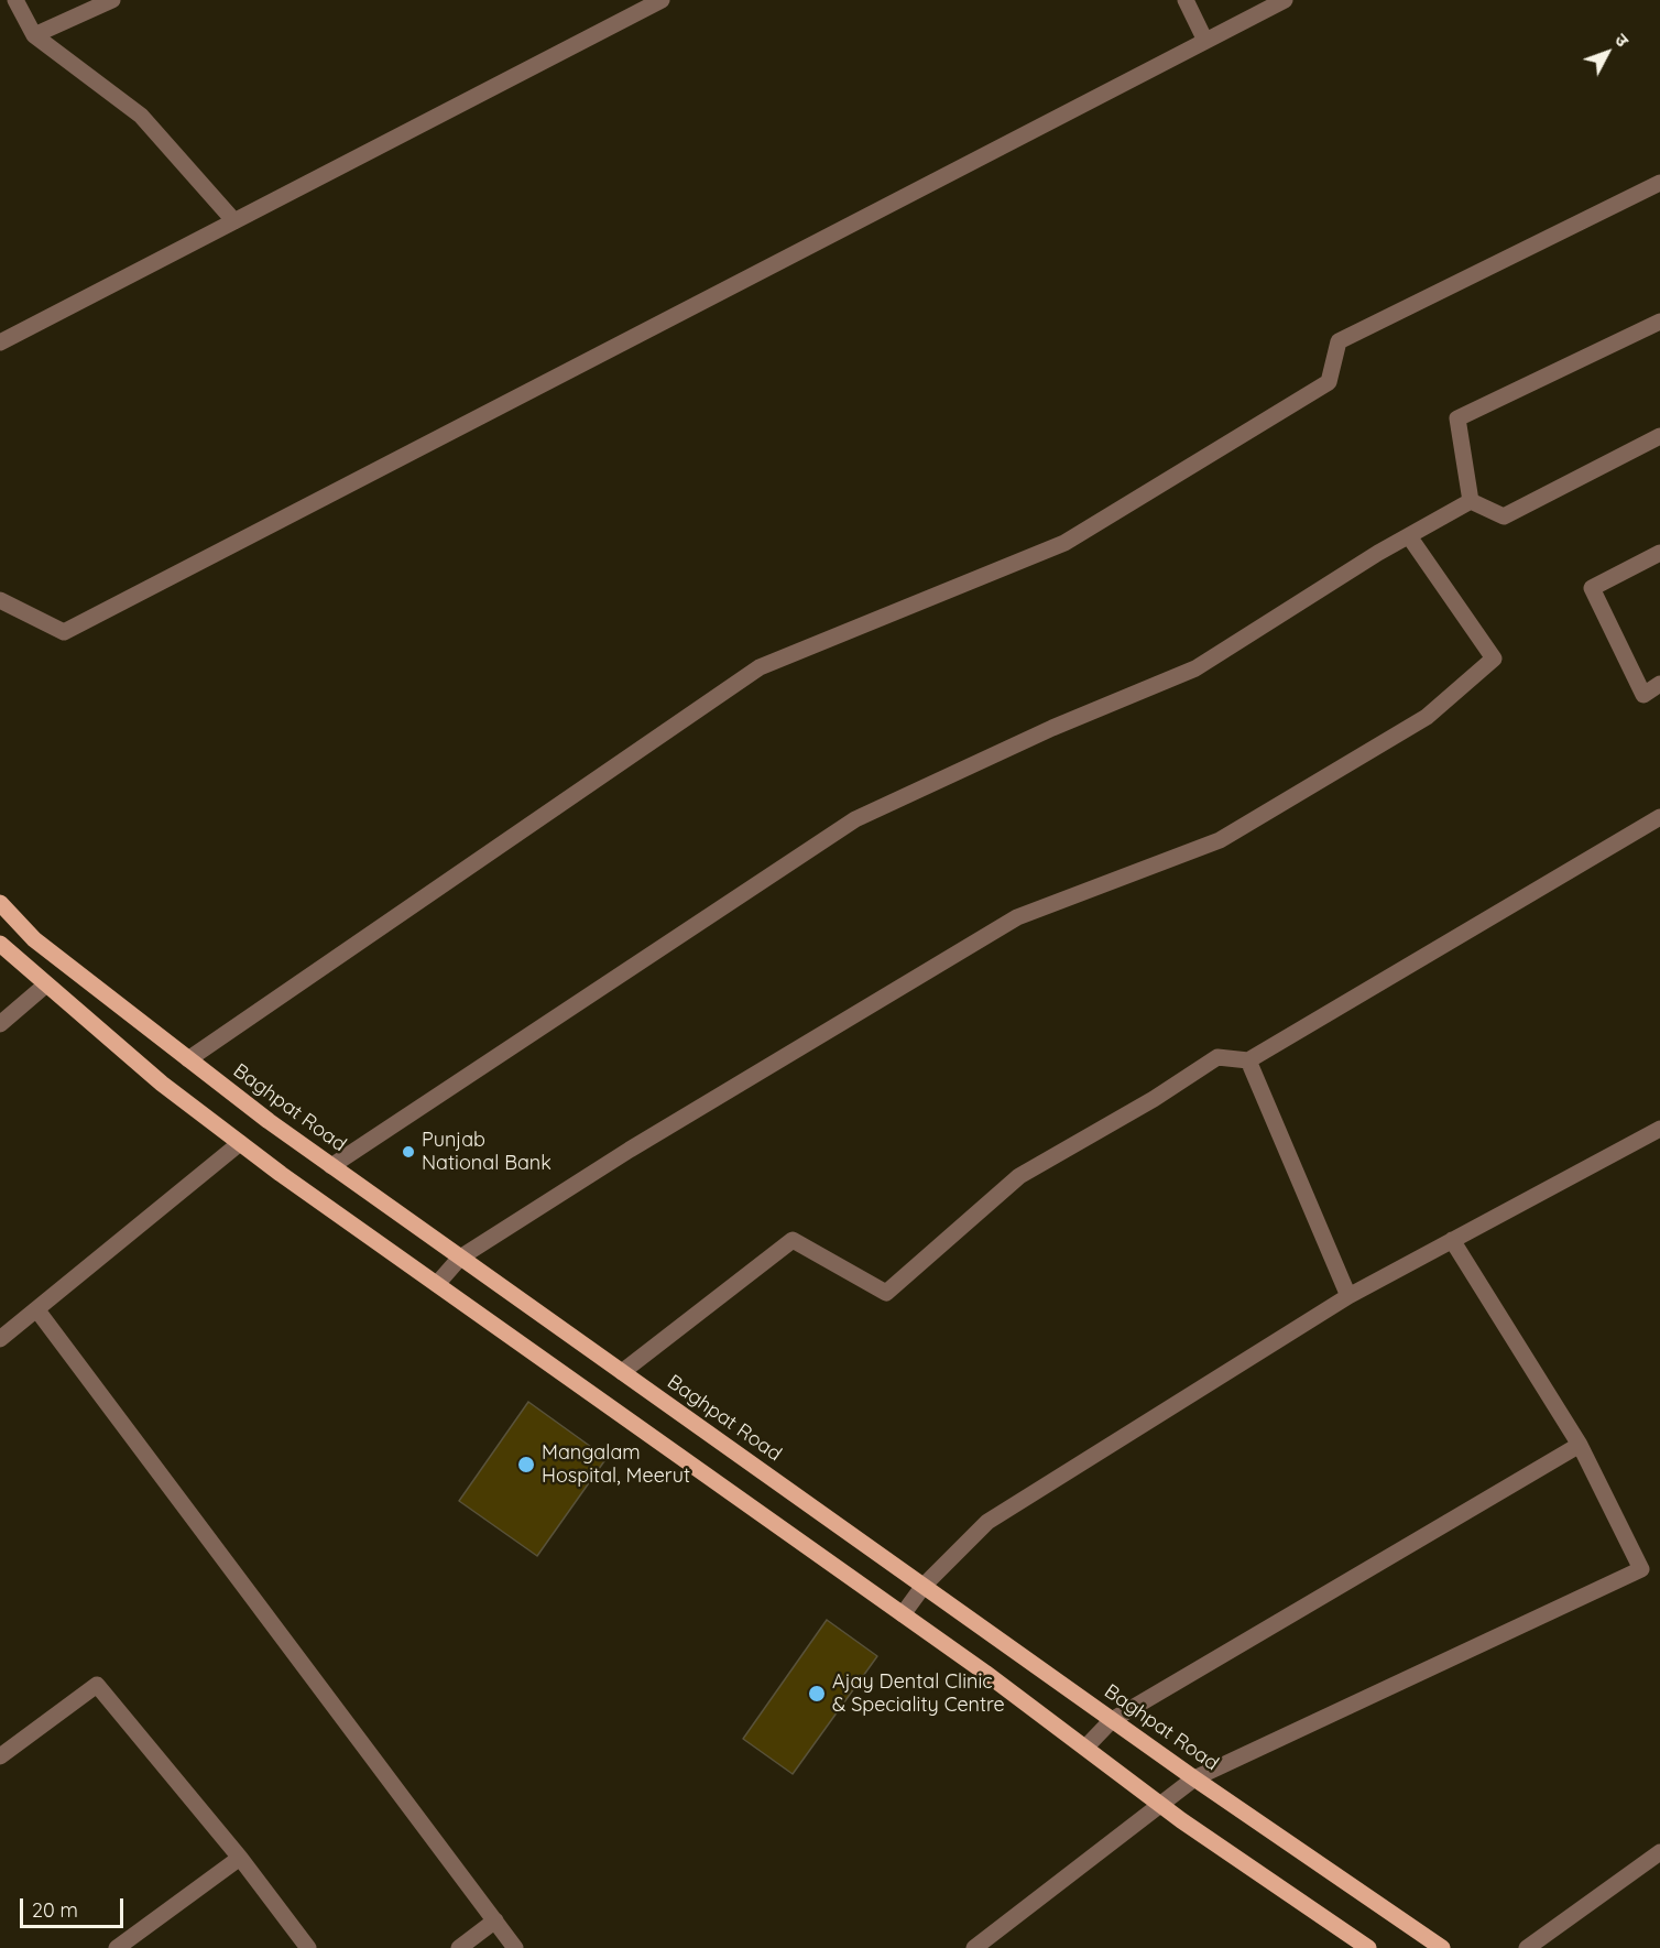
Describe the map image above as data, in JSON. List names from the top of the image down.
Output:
{
  "streets": {
    "main road": ["Baghpat Road"]
  },
  "places": ["Punjab National Bank", "Mangalam Hospital, Meerut", "Ajay Dental Clinic & Speciality Centre"],
  "scale_bar": "20 m",
  "north": "top right"
}
